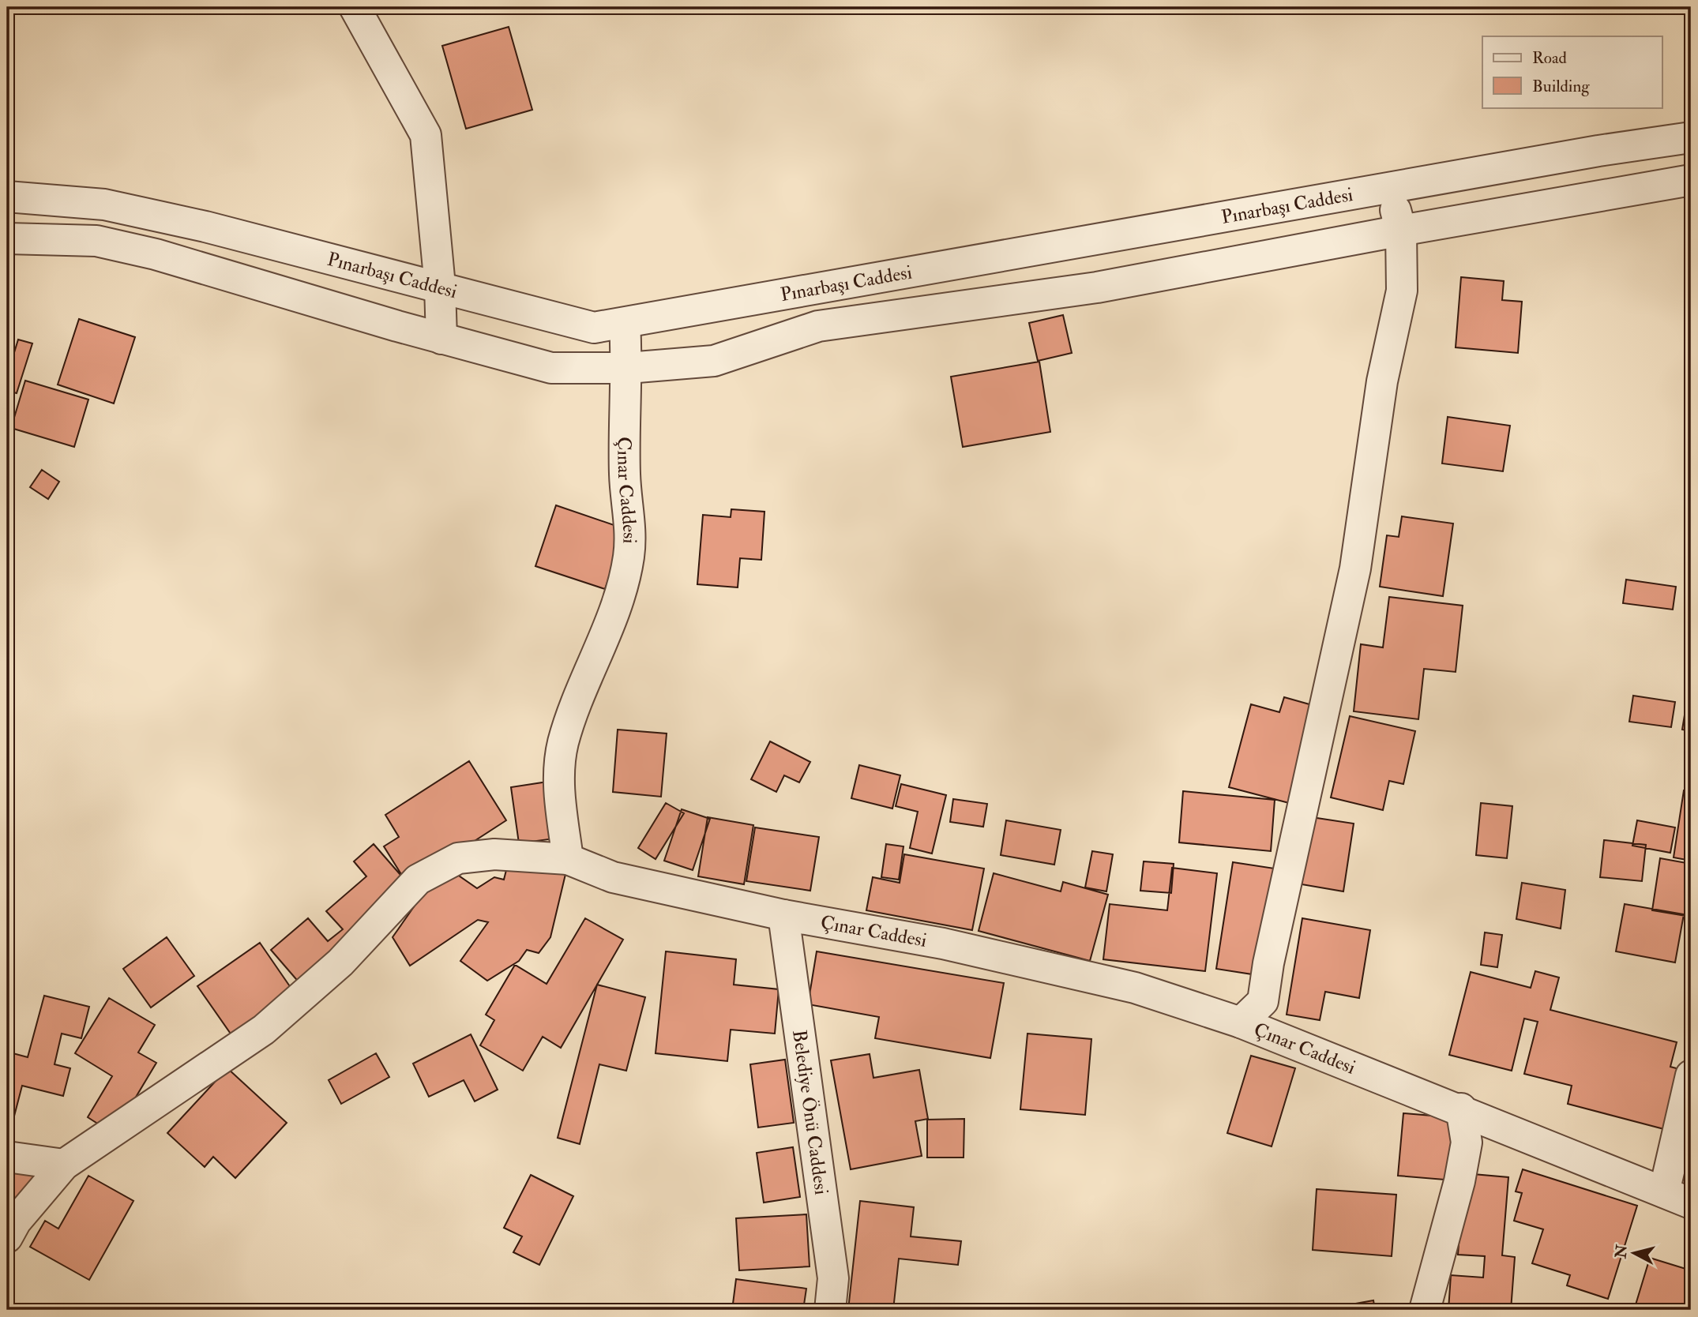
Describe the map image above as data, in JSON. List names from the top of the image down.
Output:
{
  "streets": {
    "street": ["Pınarbaşı Caddesi", "Çınar Caddesi", "Belediye Önü Caddesi"]
  },
  "crossings": [
    ["Pınarbaşı Caddesi", "Çınar Caddesi"],
    ["Çınar Caddesi", "Belediye Önü Caddesi"]
  ],
  "legend": ["Road", "Building"],
  "north": "left"
}
